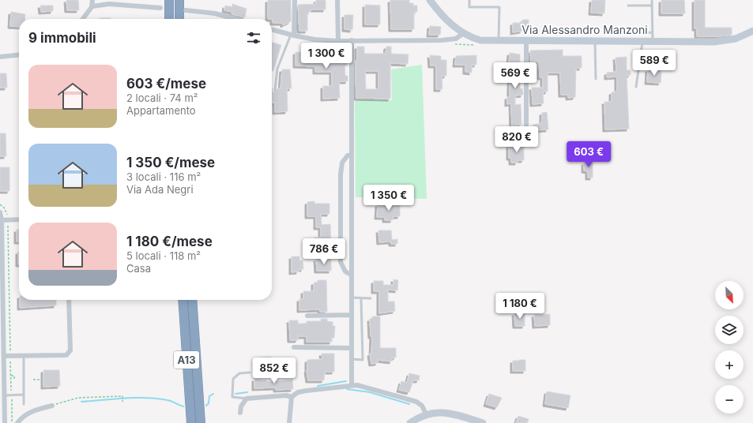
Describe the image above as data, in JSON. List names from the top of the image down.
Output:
{
  "streets": {
    "highway": ["A13"],
    "street": ["Via Alessandro Manzoni"]
  },
  "north": "bottom right",
  "page": {
    "heading": "9 immobili",
    "price": [
      "1 300 €",
      "589 €",
      "569 €",
      "820 €",
      "603 €",
      "1 350 €",
      "786 €",
      "1 180 €",
      "852 €"
    ],
    "list": [
      {
        "name": "603 €/mese",
        "note": "2 locali · 74 m² · Appartamento"
      },
      {
        "name": "1 350 €/mese",
        "note": "3 locali · 116 m² · Via Ada Negri"
      },
      {
        "name": "1 180 €/mese",
        "note": "5 locali · 118 m² · Casa"
      }
    ],
    "map_buttons": ["+", "−"]
  }
}
